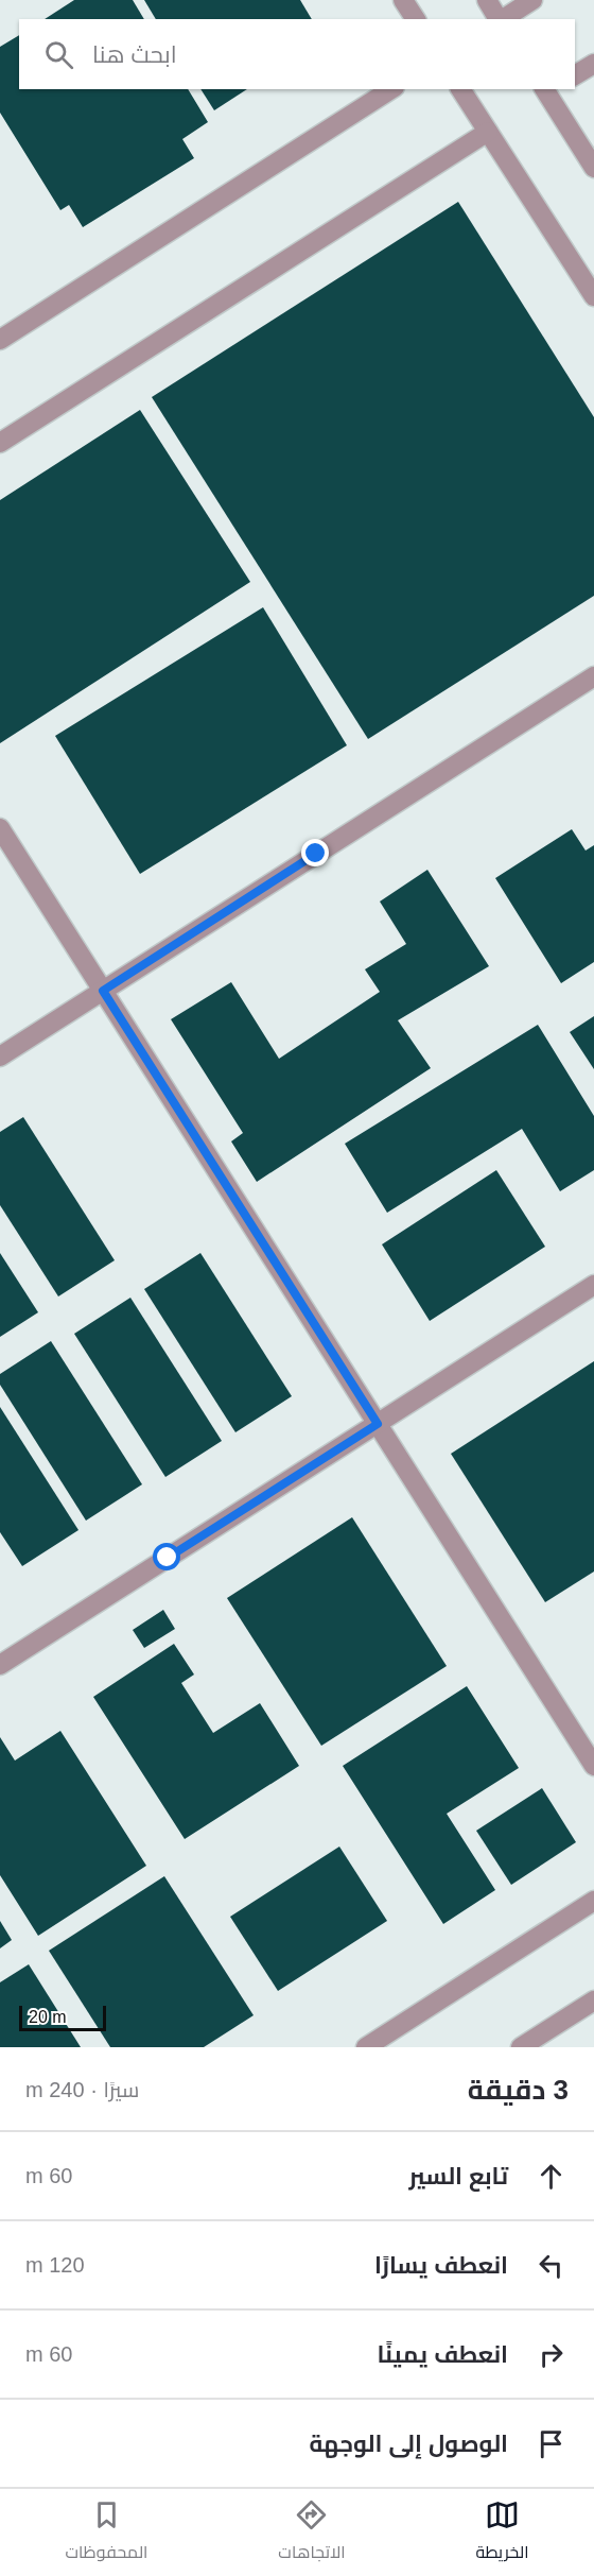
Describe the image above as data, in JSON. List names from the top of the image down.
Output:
{
  "scale_bar": "20 m",
  "page": {
    "search": "ابحث هنا",
    "scale": "20 m",
    "heading": ["3 دقيقة", "سيرًا · 240 m"],
    "list": [
      ["تابع السير", "60 m"],
      ["انعطف يسارًا", "120 m"],
      ["انعطف يمينًا", "60 m"],
      "الوصول إلى الوجهة"
    ],
    "nav": ["الخريطة", "الاتجاهات", "المحفوظات"]
  }
}
